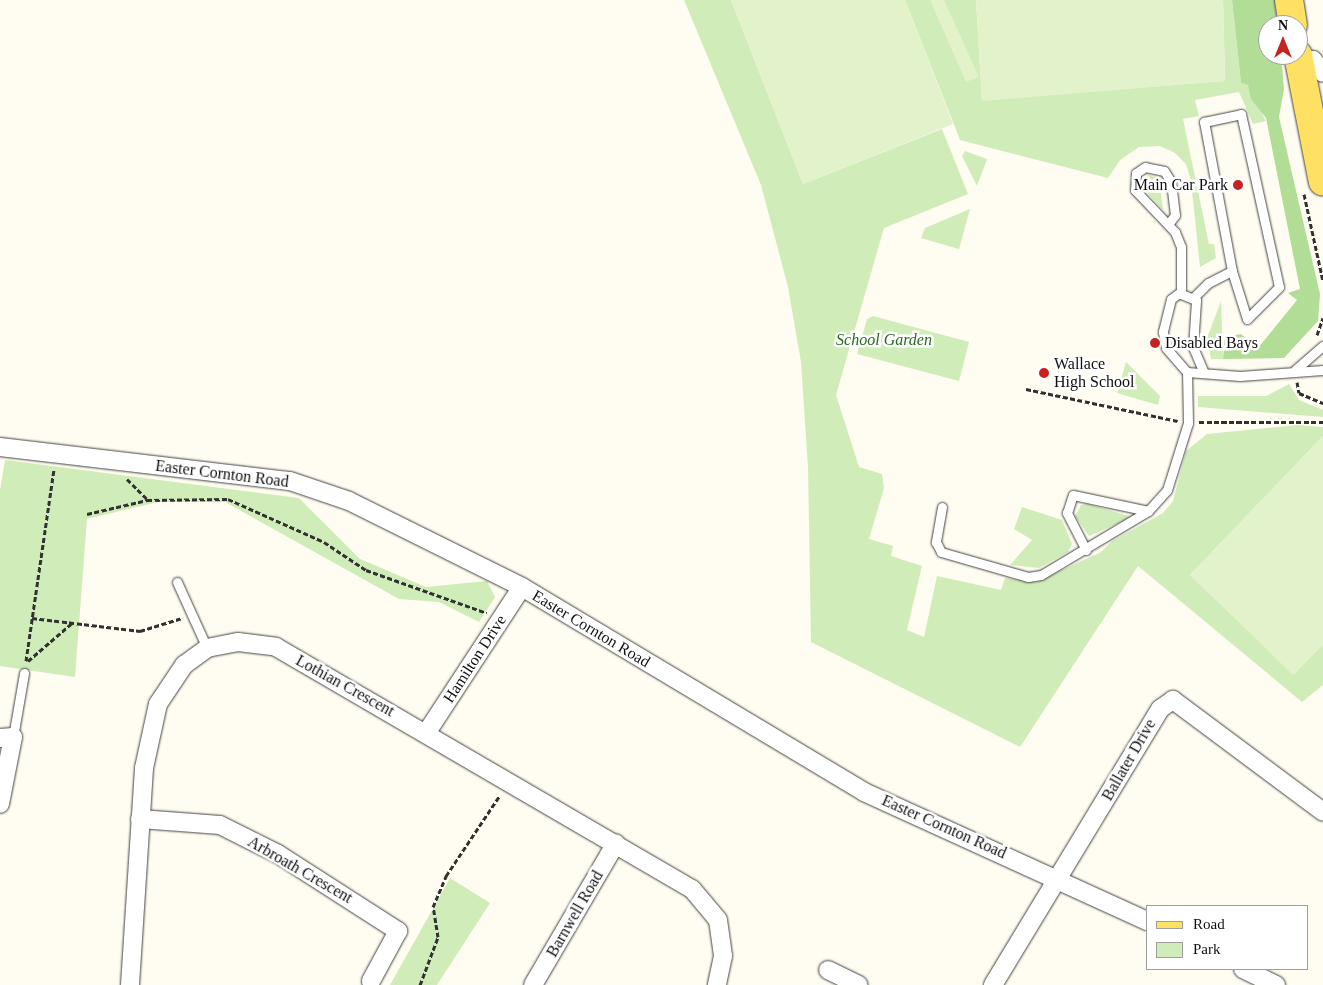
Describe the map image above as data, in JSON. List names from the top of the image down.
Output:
{
  "streets": {
    "street": [
      "Easter Cornton Road",
      "Hamilton Drive",
      "Lothian Crescent",
      "Ballater Drive",
      "Arbroath Crescent",
      "Barnwell Road"
    ]
  },
  "crossings": [
    ["Easter Cornton Road", "Hamilton Drive"],
    ["Easter Cornton Road", "Ballater Drive"],
    ["Hamilton Drive", "Lothian Crescent"],
    ["Lothian Crescent", "Arbroath Crescent"],
    ["Lothian Crescent", "Barnwell Road"]
  ],
  "parks": ["School Garden"],
  "places": ["Main Car Park", "Disabled Bays", "Wallace High School"],
  "legend": ["Road", "Park"],
  "north": "top"
}
